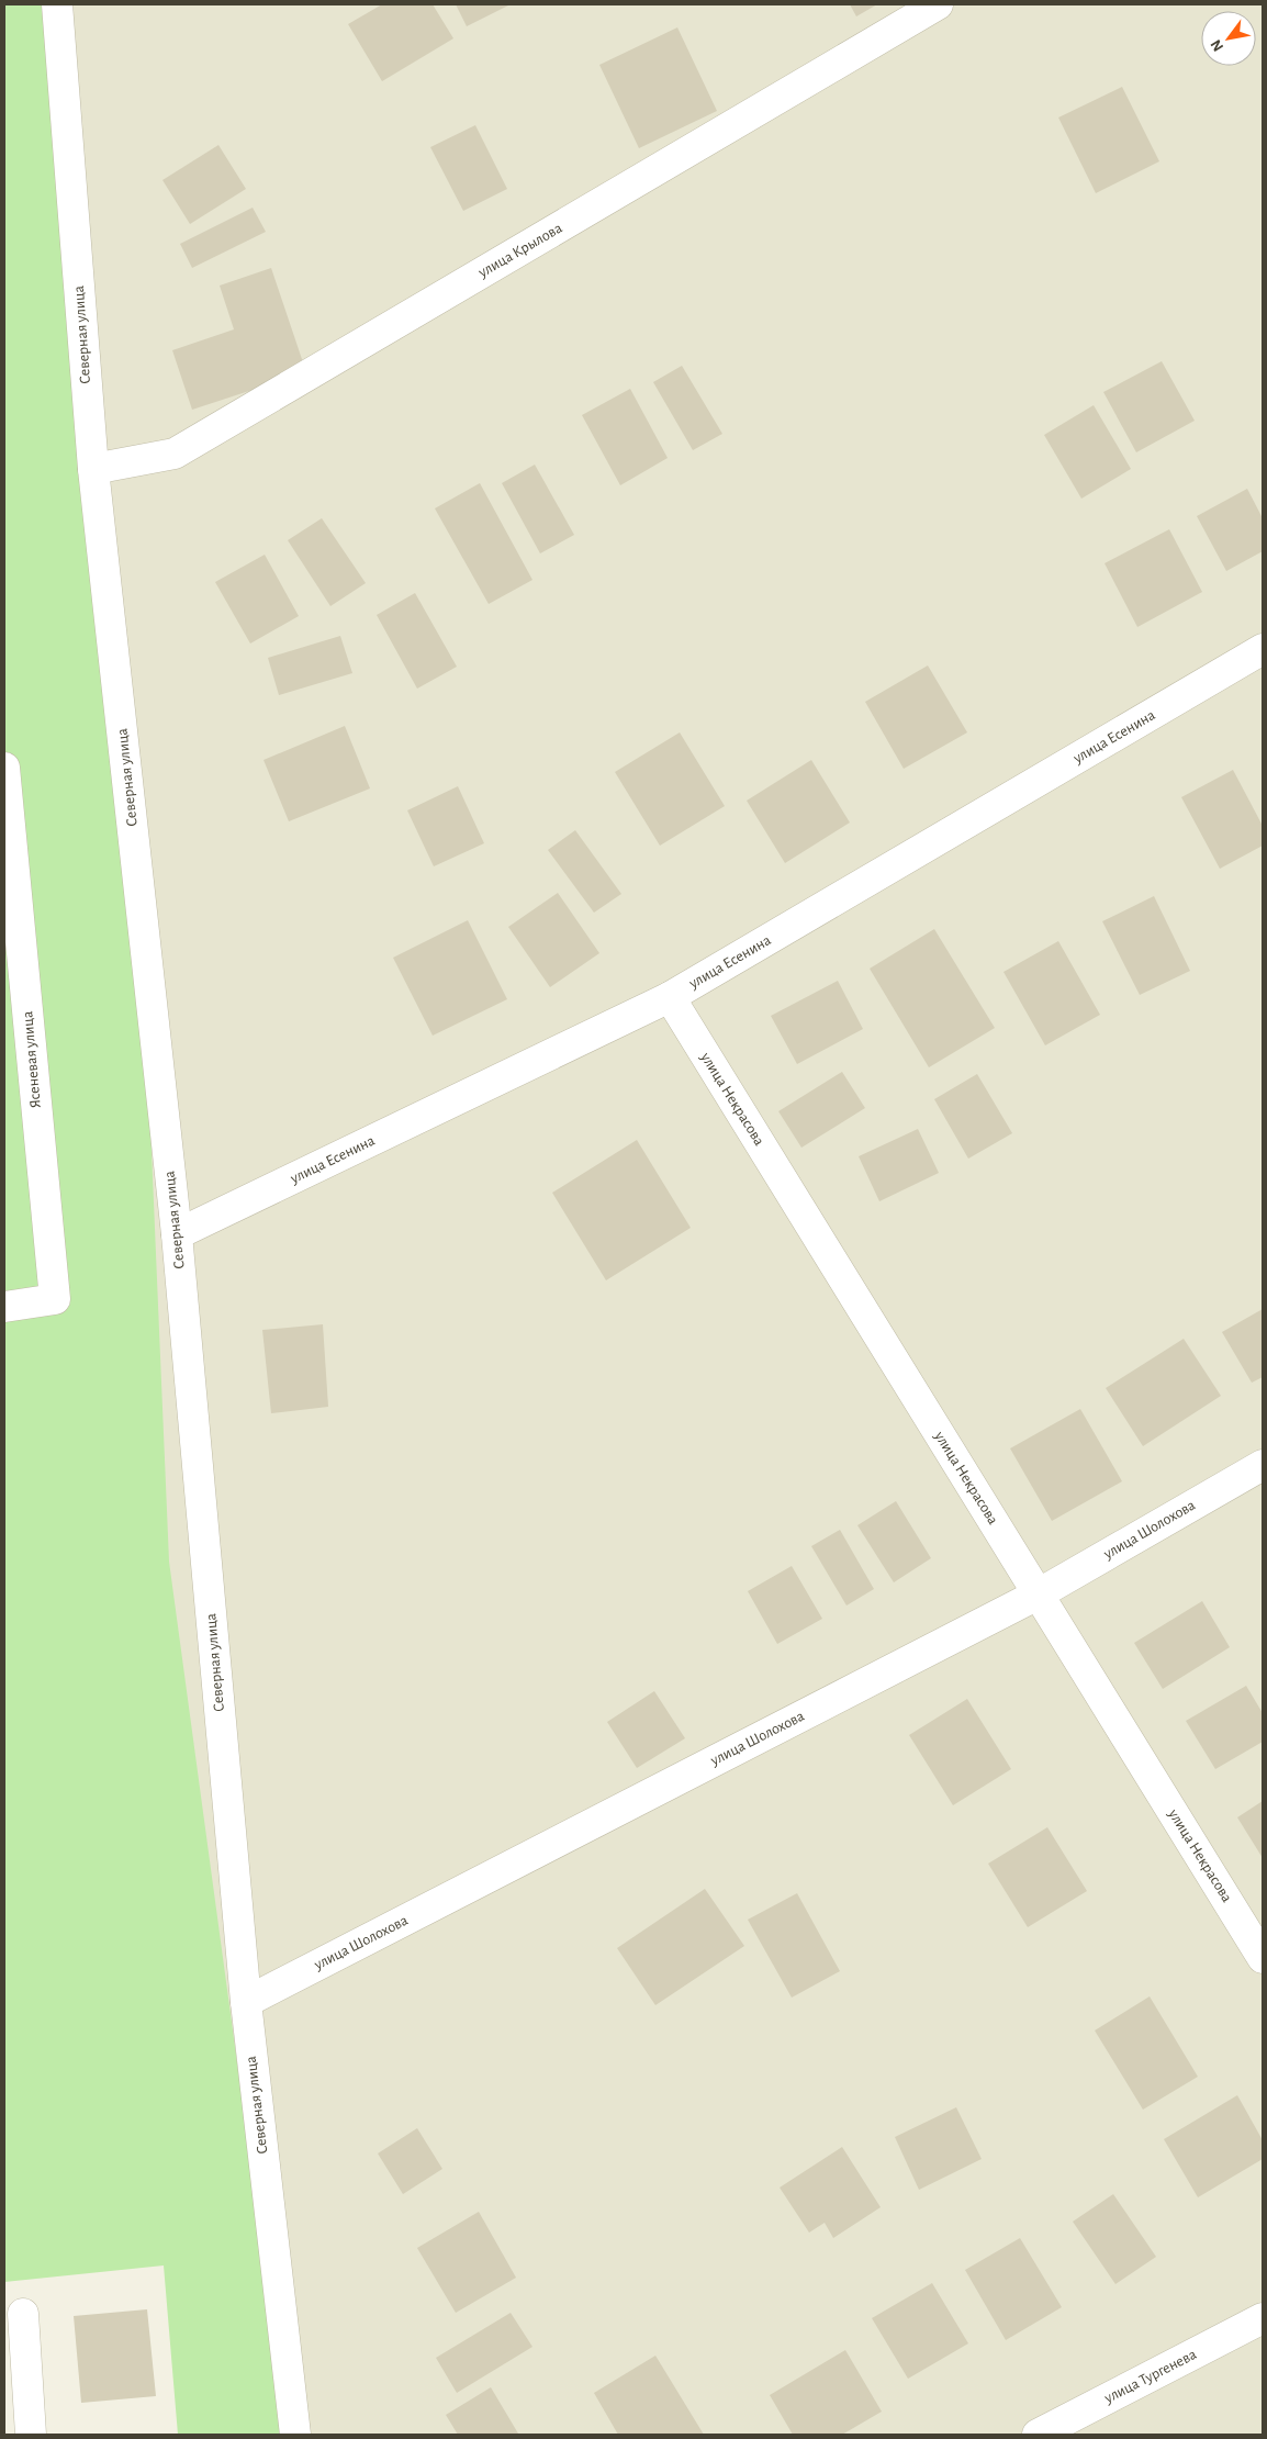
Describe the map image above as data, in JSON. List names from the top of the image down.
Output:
{
  "streets": {
    "street": [
      "улица Крылова",
      "Северная улица",
      "улица Есенина",
      "Ясеневая улица",
      "улица Некрасова",
      "улица Шолохова",
      "улица Тургенева"
    ]
  },
  "crossings": [
    ["улица Крылова", "Северная улица"],
    ["Северная улица", "улица Есенина"],
    ["Северная улица", "улица Шолохова"],
    ["улица Есенина", "улица Некрасова"],
    ["улица Некрасова", "улица Шолохова"]
  ],
  "north": "bottom left"
}
